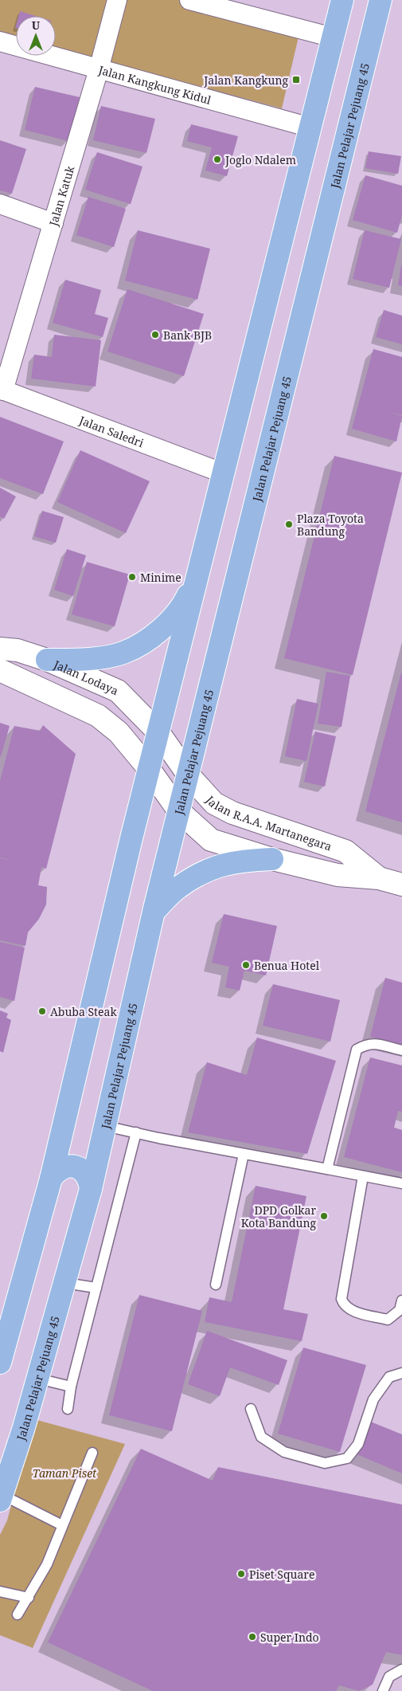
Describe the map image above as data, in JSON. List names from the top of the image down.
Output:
{
  "streets": {
    "main road": ["Jalan Pelajar Pejuang 45", "Jalan Lodaya", "Jalan R.A.A. Martanegara"],
    "street": ["Jalan Kangkung Kidul", "Jalan Katuk", "Jalan Saledri"]
  },
  "crossings": [
    ["Jalan Kangkung Kidul", "Jalan Katuk"],
    ["Jalan Pelajar Pejuang 45", "Jalan R.A.A. Martanegara"],
    ["Jalan Katuk", "Jalan Saledri"],
    ["Jalan Lodaya", "Jalan R.A.A. Martanegara"]
  ],
  "parks": ["Taman Piset"],
  "places": {
    "transit": ["Jalan Kangkung"],
    "other": [
      "Joglo Ndalem",
      "Bank BJB",
      "Plaza Toyota Bandung",
      "Minime",
      "Benua Hotel",
      "Abuba Steak",
      "DPD Golkar Kota Bandung",
      "Piset Square",
      "Super Indo"
    ]
  },
  "north": "top"
}
